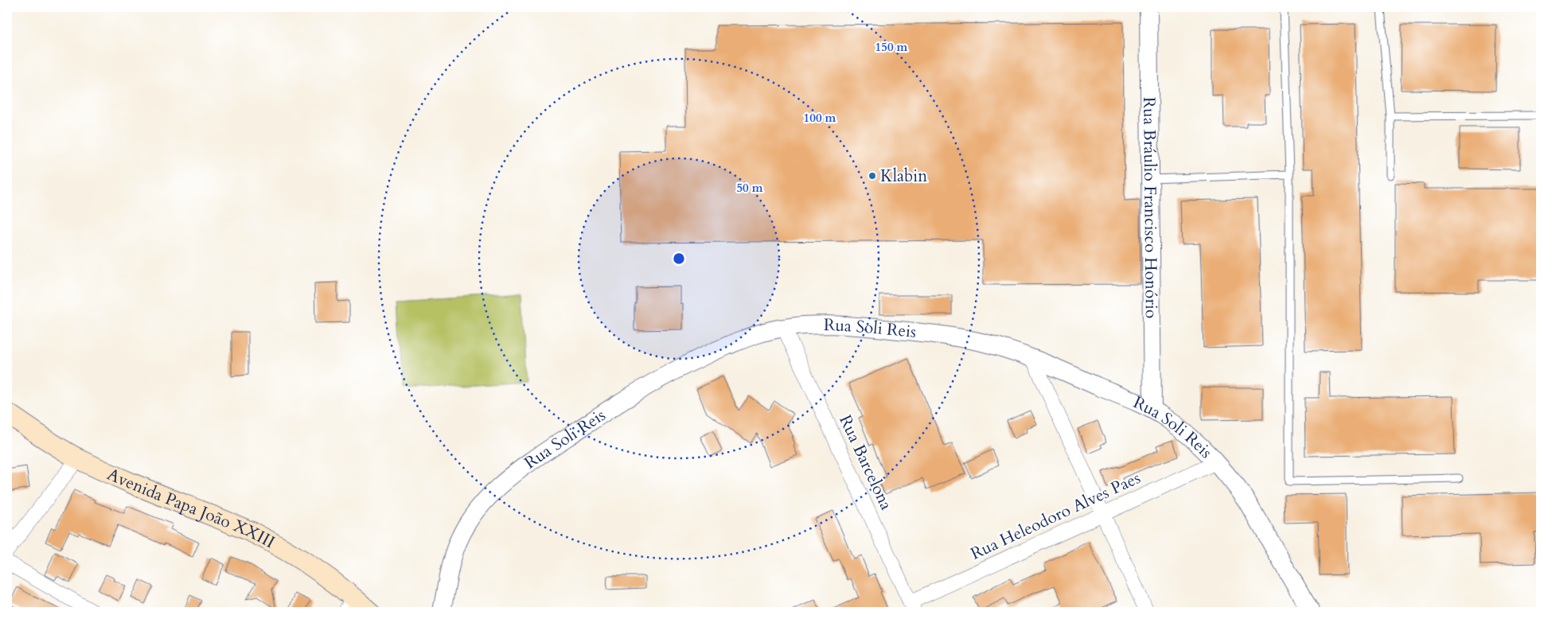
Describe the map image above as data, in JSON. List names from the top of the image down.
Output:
{
  "streets": {
    "main road": ["Avenida Papa João XXIII"],
    "street": [
      "Rua Bráulio Francisco Honório",
      "Rua Soli Reis",
      "Rua Barcelona",
      "Rua Heleodoro Alves Paes"
    ]
  },
  "crossings": [
    ["Rua Bráulio Francisco Honório", "Rua Soli Reis"],
    ["Rua Soli Reis", "Rua Barcelona"],
    ["Rua Soli Reis", "Rua Heleodoro Alves Paes"],
    ["Rua Barcelona", "Rua Heleodoro Alves Paes"]
  ],
  "places": ["Klabin"],
  "rings": ["150 m", "100 m", "50 m"]
}
